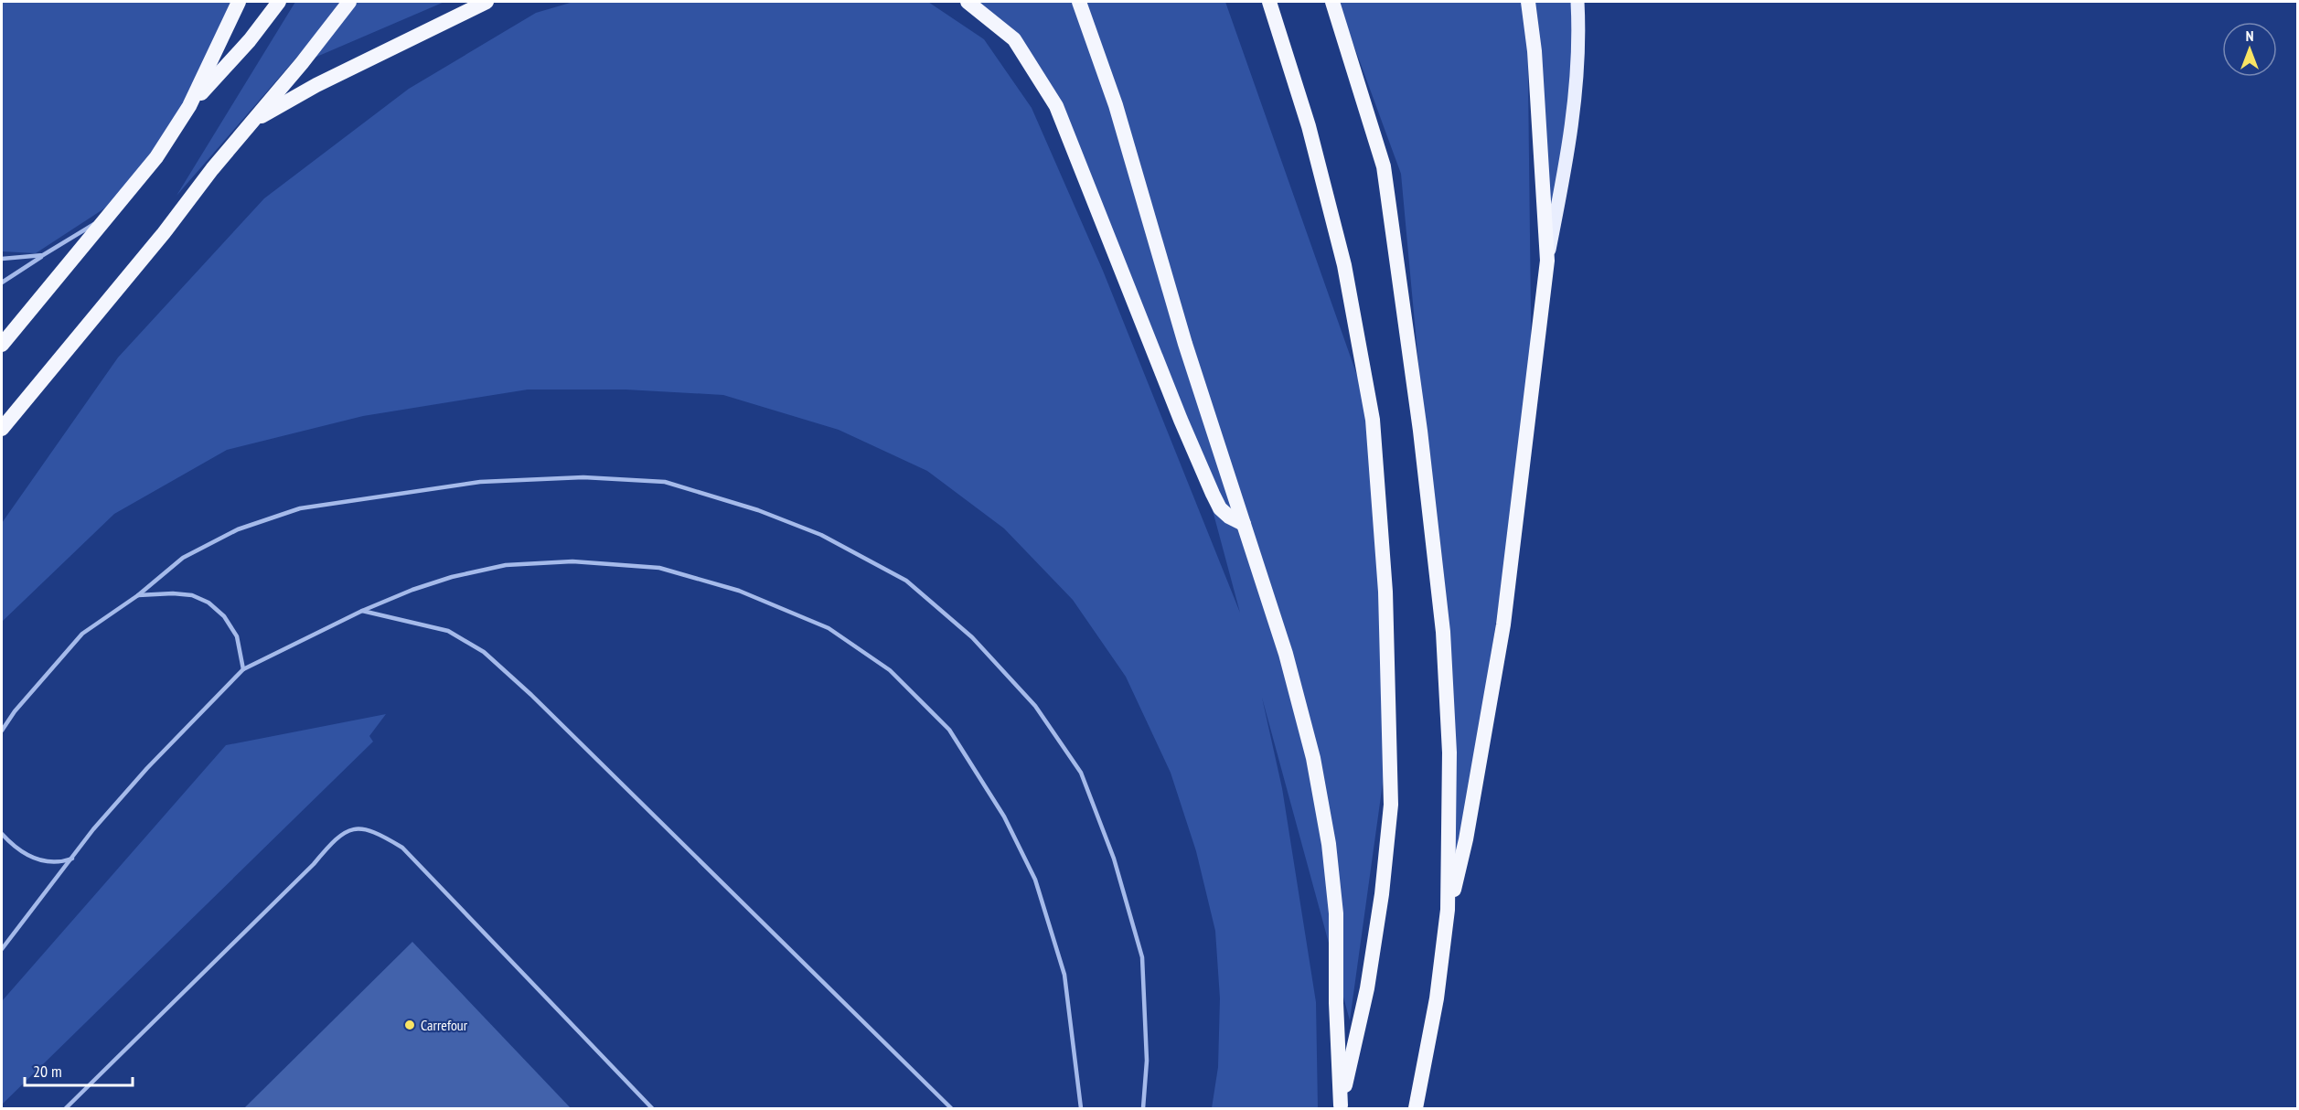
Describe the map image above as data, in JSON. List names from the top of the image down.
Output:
{
  "places": ["Carrefour"],
  "scale_bar": "20 m",
  "north": "top"
}
